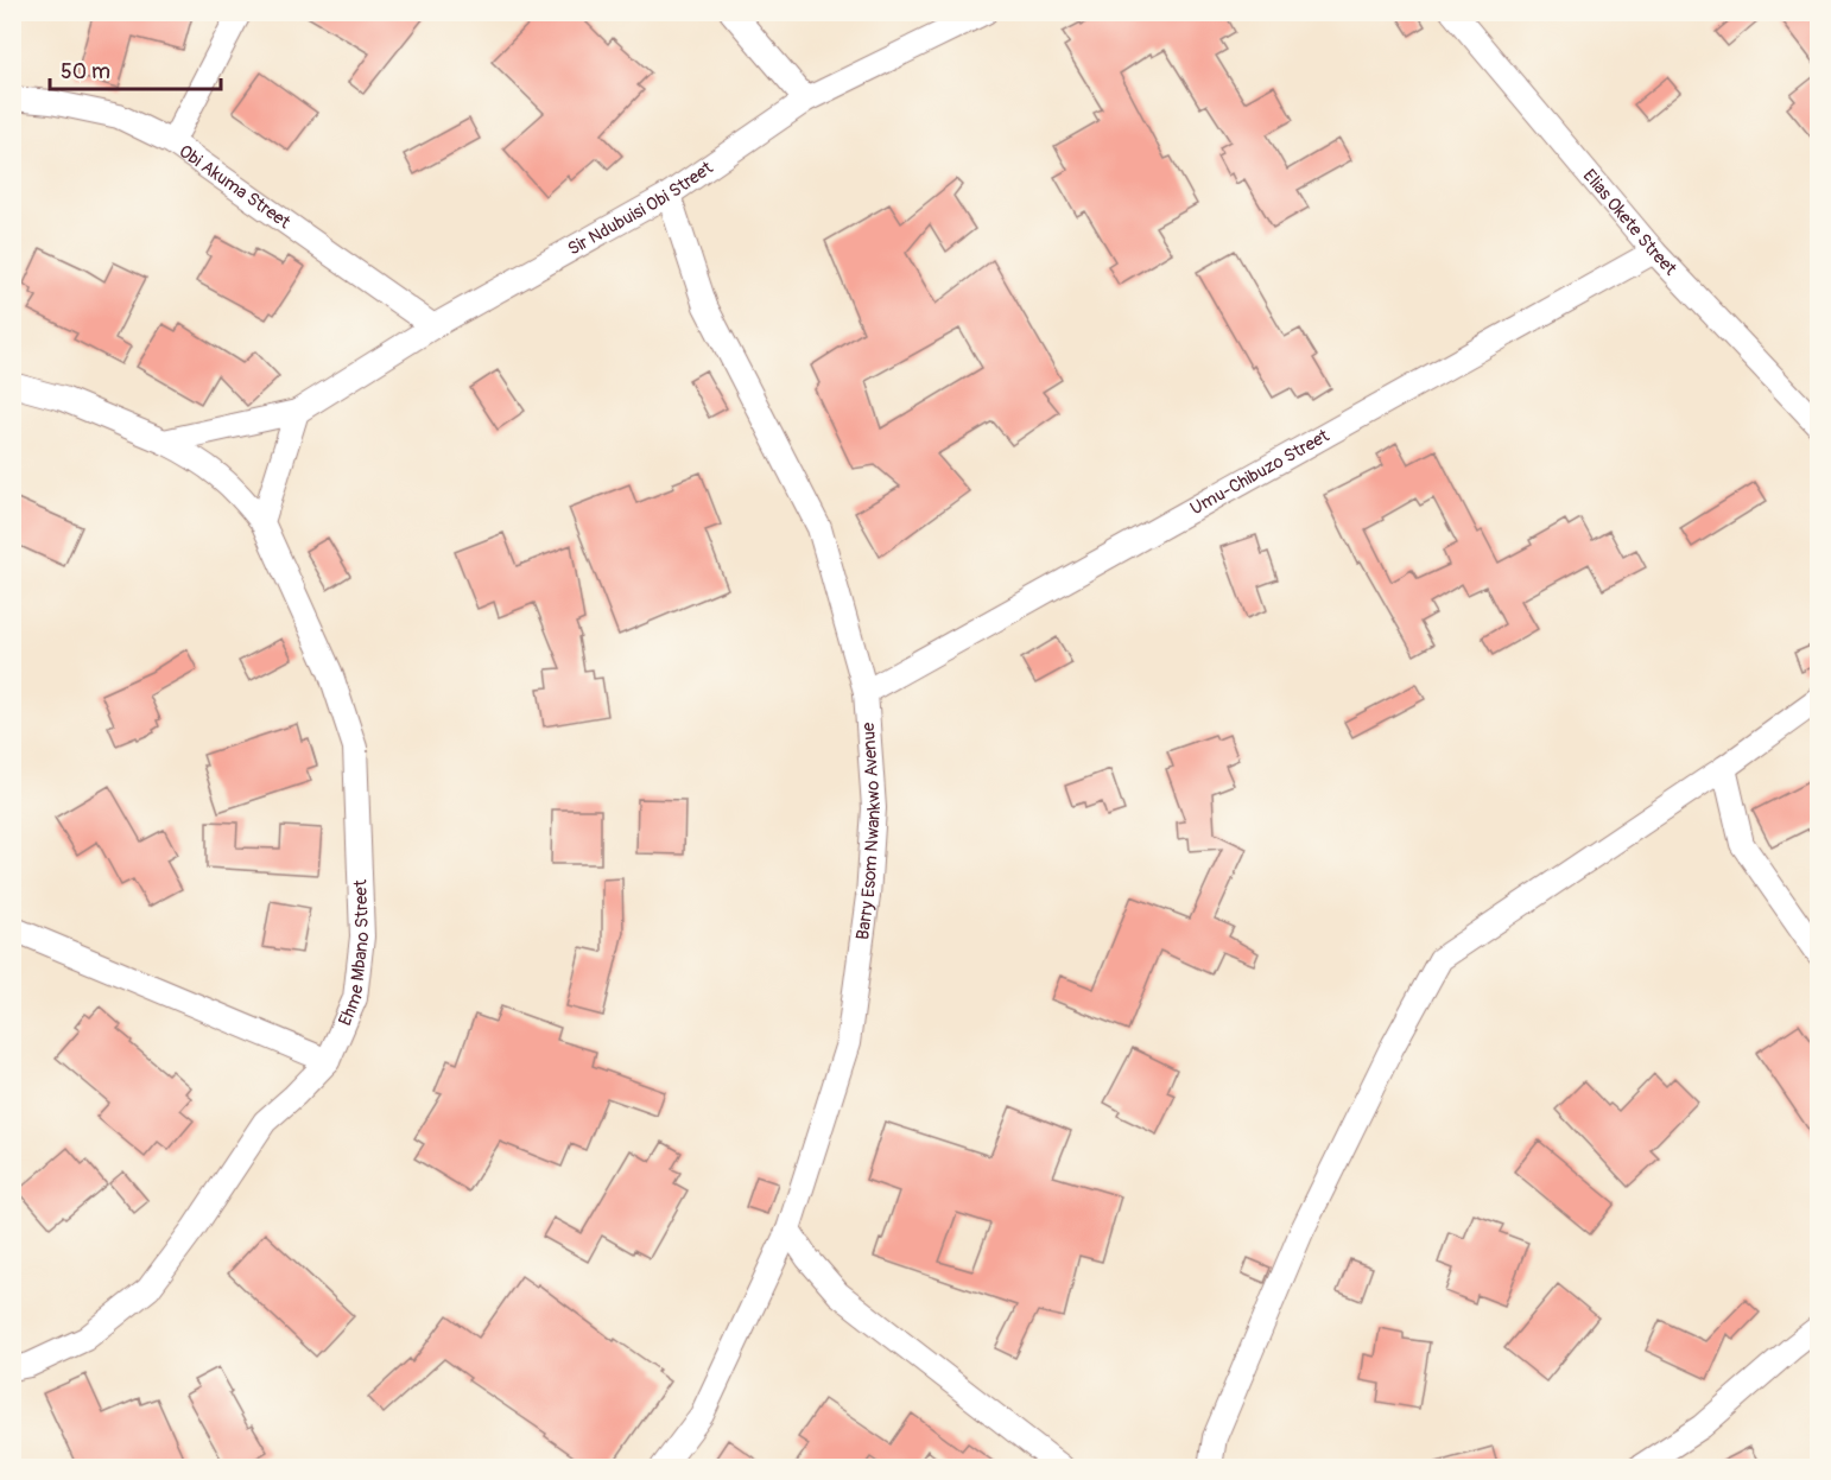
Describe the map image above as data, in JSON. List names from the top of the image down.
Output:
{
  "streets": {
    "street": [
      "Obi Akuma Street",
      "Sir Ndubuisi Obi Street",
      "Elias Okete Street",
      "Umu-Chibuzo Street",
      "Barry Esom Nwankwo Avenue",
      "Ehme Mbano Street"
    ]
  },
  "crossings": [
    ["Obi Akuma Street", "Sir Ndubuisi Obi Street"],
    ["Sir Ndubuisi Obi Street", "Barry Esom Nwankwo Avenue"],
    ["Sir Ndubuisi Obi Street", "Ehme Mbano Street"],
    ["Elias Okete Street", "Umu-Chibuzo Street"],
    ["Umu-Chibuzo Street", "Barry Esom Nwankwo Avenue"]
  ],
  "scale_bar": "50 m"
}
